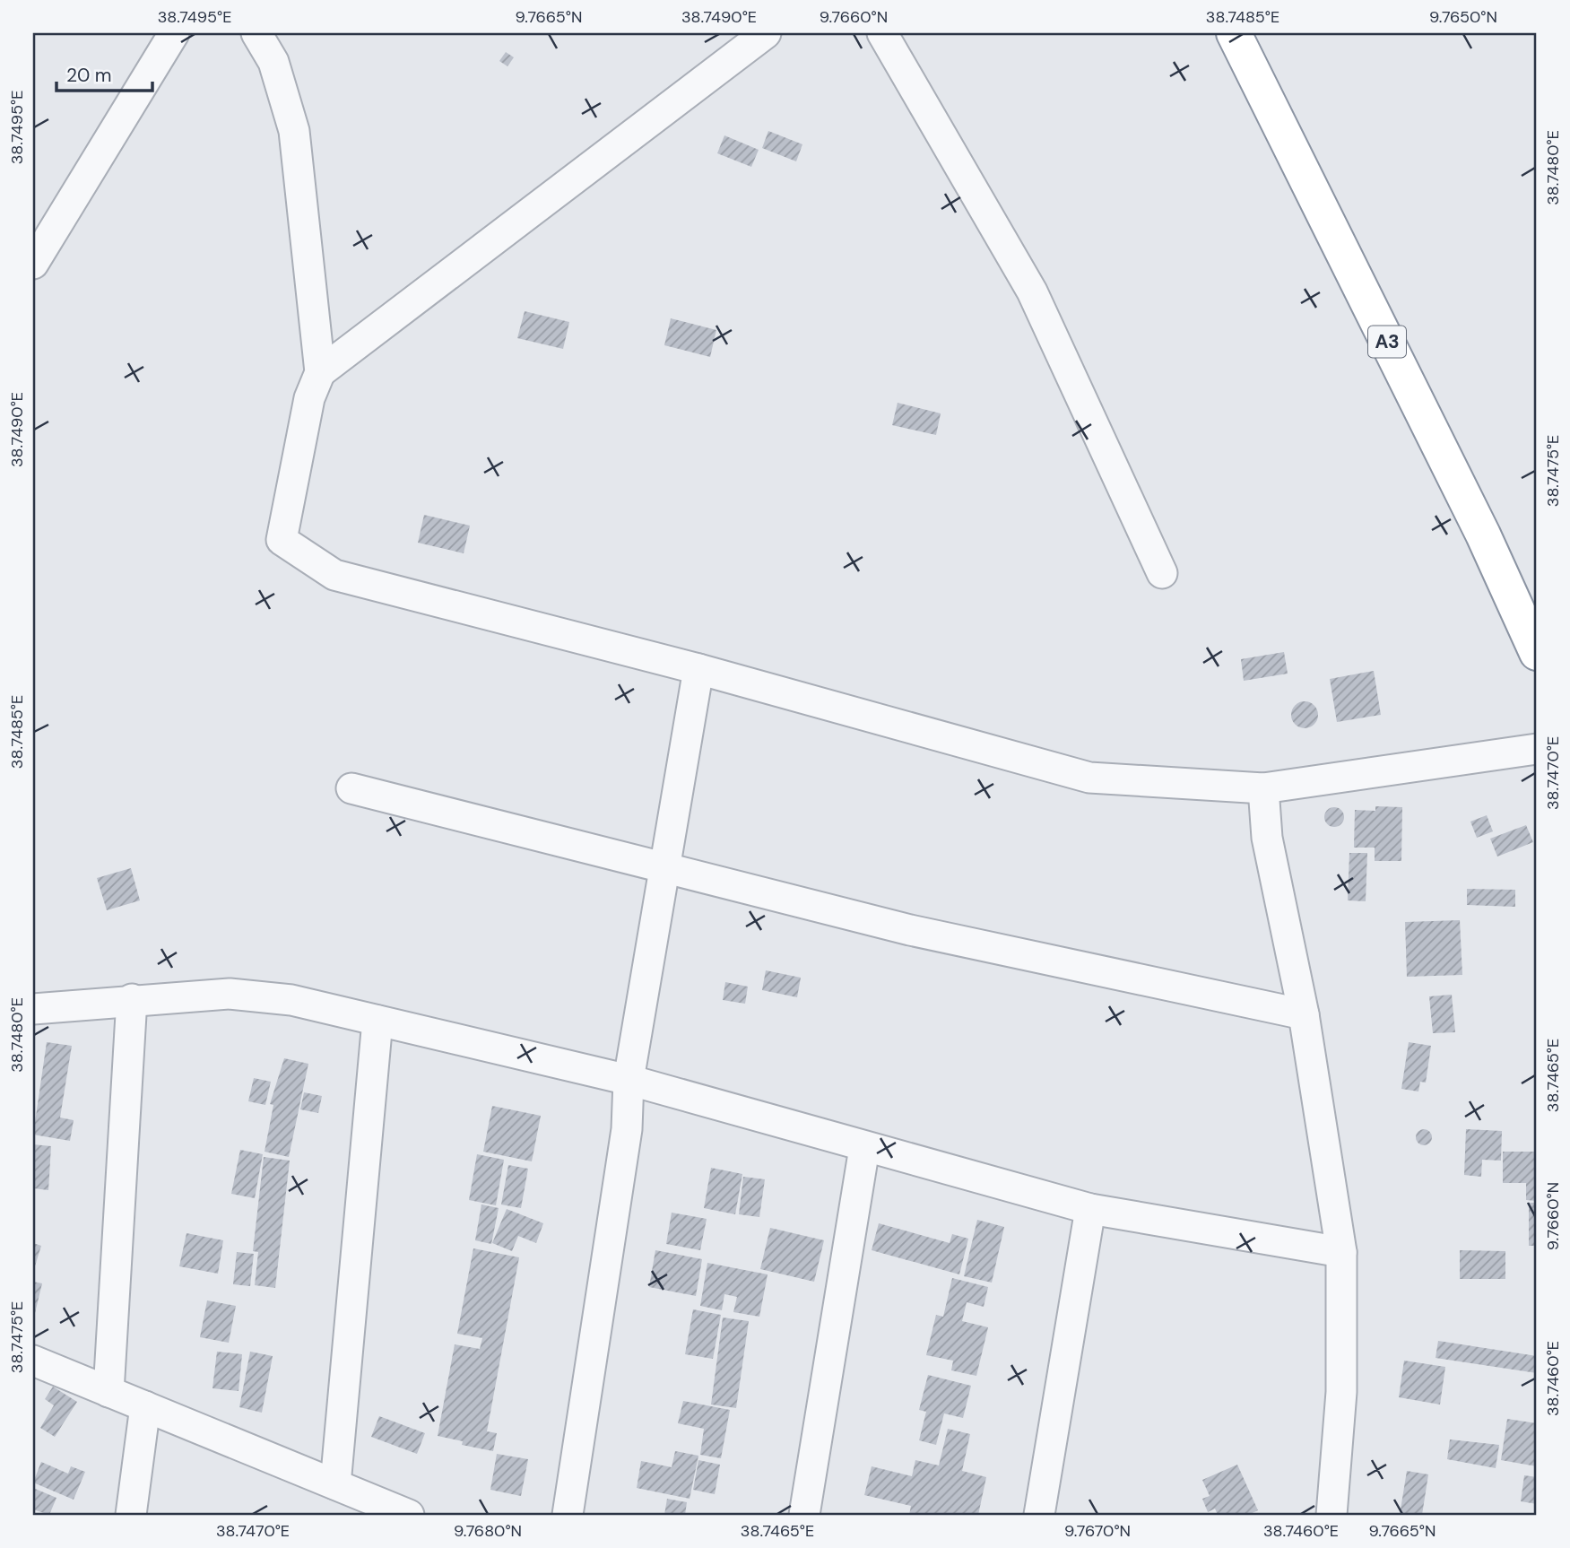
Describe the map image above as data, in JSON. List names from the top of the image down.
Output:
{
  "streets": {
    "highway": ["A3"]
  },
  "scale_bar": "20 m",
  "coordinates": [
    "38.7495°E",
    "9.7665°N",
    "38.7490°E",
    "9.7660°N",
    "38.7485°E",
    "9.7650°N",
    "38.7480°E",
    "38.7475°E",
    "38.7470°E",
    "38.7465°E",
    "38.7460°E",
    "9.7680°N",
    "9.7670°N"
  ]
}
